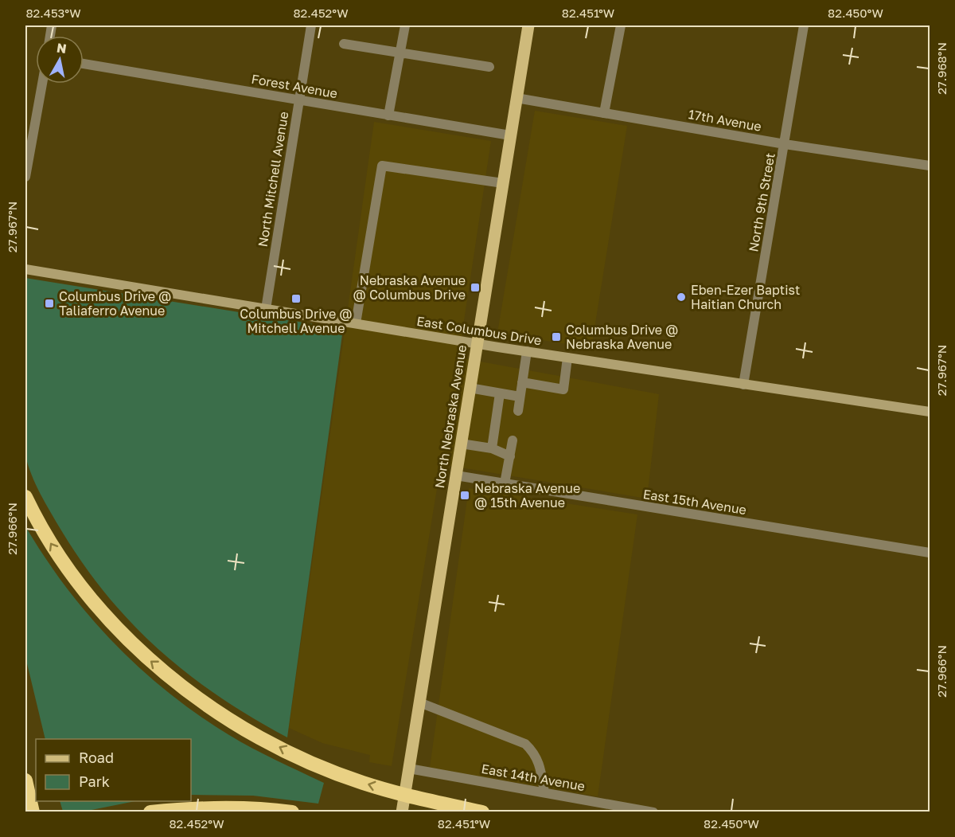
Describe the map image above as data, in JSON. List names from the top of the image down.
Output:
{
  "streets": {
    "main road": ["East Columbus Drive", "North Nebraska Avenue"],
    "street": [
      "Forest Avenue",
      "17th Avenue",
      "North Mitchell Avenue",
      "North 9th Street",
      "East 15th Avenue",
      "East 14th Avenue"
    ]
  },
  "crossings": [
    ["Forest Avenue", "North Mitchell Avenue"],
    ["Forest Avenue", "North Nebraska Avenue"],
    ["17th Avenue", "North 9th Street"],
    ["17th Avenue", "North Nebraska Avenue"],
    ["North Mitchell Avenue", "East Columbus Drive"],
    ["North 9th Street", "East Columbus Drive"],
    ["East Columbus Drive", "North Nebraska Avenue"],
    ["North Nebraska Avenue", "East 15th Avenue"],
    ["North Nebraska Avenue", "East 14th Avenue"]
  ],
  "places": {
    "transit": [
      "Nebraska Avenue @ Columbus Drive",
      "Columbus Drive @ Mitchell Avenue",
      "Columbus Drive @ Taliaferro Avenue",
      "Columbus Drive @ Nebraska Avenue",
      "Nebraska Avenue @ 15th Avenue"
    ],
    "other": ["Eben-Ezer Baptist Haitian Church"]
  },
  "legend": ["Road", "Park"],
  "north": "top",
  "coordinates": [
    "82.453°W",
    "82.452°W",
    "82.451°W",
    "82.450°W",
    "27.968°N",
    "27.967°N",
    "27.966°N"
  ]
}
